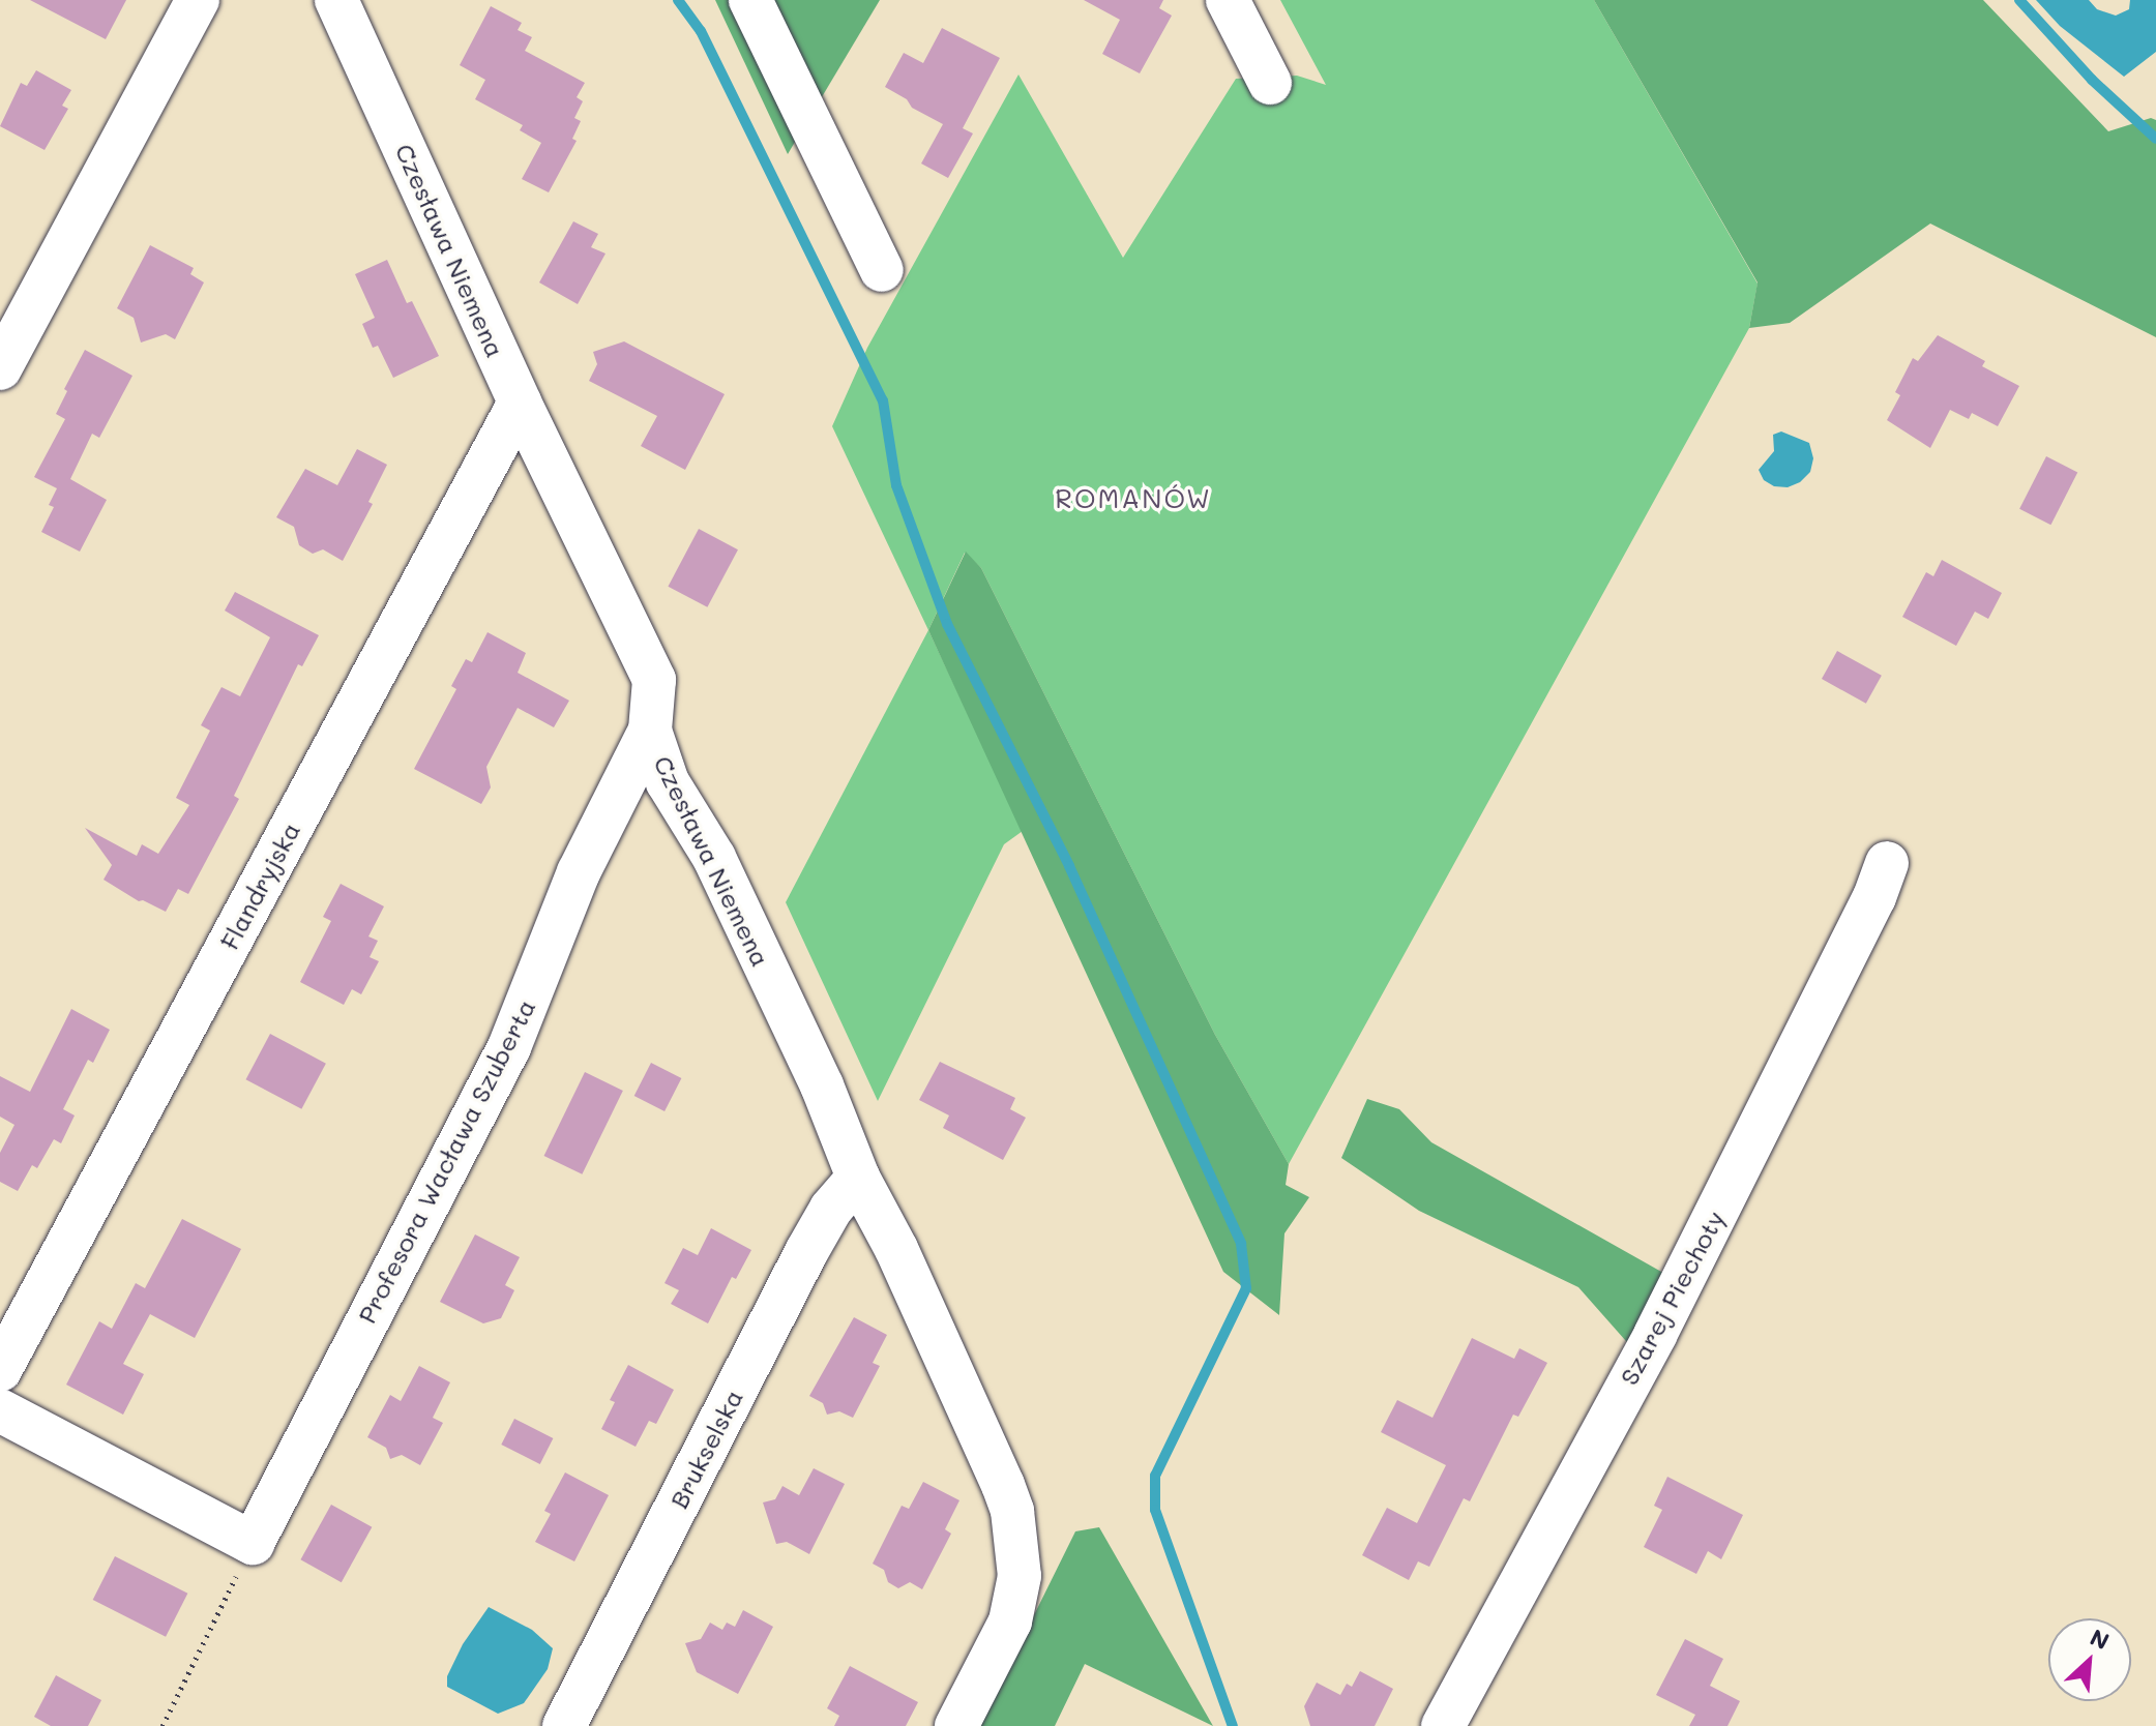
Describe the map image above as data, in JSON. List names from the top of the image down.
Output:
{
  "streets": {
    "street": [
      "Czesława Niemena",
      "Flandryjska",
      "Profesora Wacława Szuberta",
      "Szarej Piechoty",
      "Brukselska"
    ]
  },
  "crossings": [
    ["Czesława Niemena", "Flandryjska"],
    ["Czesława Niemena", "Profesora Wacława Szuberta"],
    ["Czesława Niemena", "Brukselska"]
  ],
  "districts": ["ROMANÓW"],
  "north": "top right"
}
